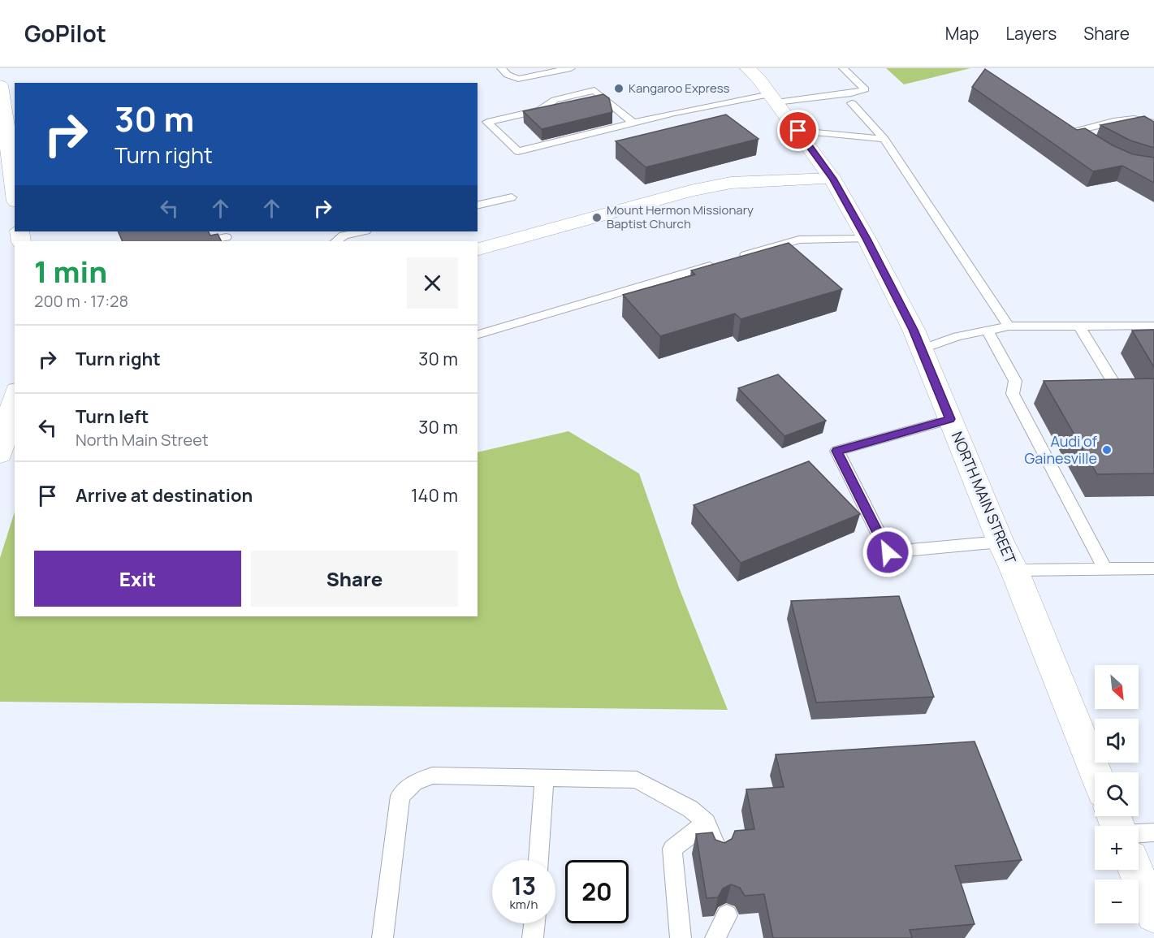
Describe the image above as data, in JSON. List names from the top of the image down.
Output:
{
  "streets": {
    "main road": ["NORTH MAIN STREET"]
  },
  "places": ["Kangaroo Express", "Mount Hermon Missionary Baptist Church", "Audi of Gainesville"],
  "north": "bottom right",
  "page": {
    "header": "GoPilot",
    "nav": ["Map", "Layers", "Share"],
    "turn": ["30 m", "Turn right"],
    "heading": ["1 min", "200 m · 17:28"],
    "list": [
      {
        "name": "Turn right",
        "value": "30 m"
      },
      {
        "name": "Turn left",
        "note": "North Main Street",
        "value": "30 m"
      },
      {
        "name": "Arrive at destination",
        "value": "140 m"
      }
    ],
    "buttons": ["Exit", "Share"],
    "map_buttons": ["+", "−"],
    "speed": "13 km/h",
    "limit": "20"
  }
}
